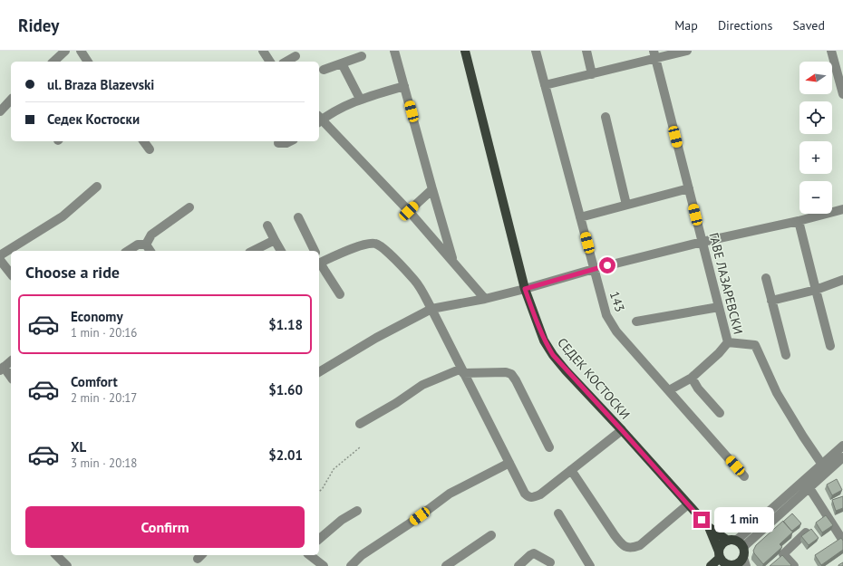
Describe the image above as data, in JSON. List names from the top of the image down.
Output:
{
  "streets": {
    "main road": ["СЕДЕК КОСТОСКИ"],
    "street": ["ГАВЕ ЛАЗАРЕВСКИ", "143"]
  },
  "crossings": [
    ["ГАВЕ ЛАЗАРЕВСКИ", "143"]
  ],
  "north": "left",
  "page": {
    "header": "Ridey",
    "nav": ["Map", "Directions", "Saved"],
    "map_buttons": ["+", "−"],
    "banner": ["ul. Braza Blazevski", "Седек Костоски"],
    "heading": "Choose a ride",
    "list": [
      {
        "name": "Economy",
        "note": "1 min · 20:16",
        "value": "$1.18"
      },
      {
        "name": "Comfort",
        "note": "2 min · 20:17",
        "value": "$1.60"
      },
      {
        "name": "XL",
        "note": "3 min · 20:18",
        "value": "$2.01"
      }
    ],
    "buttons": "Confirm",
    "bubble": "1 min"
  }
}
